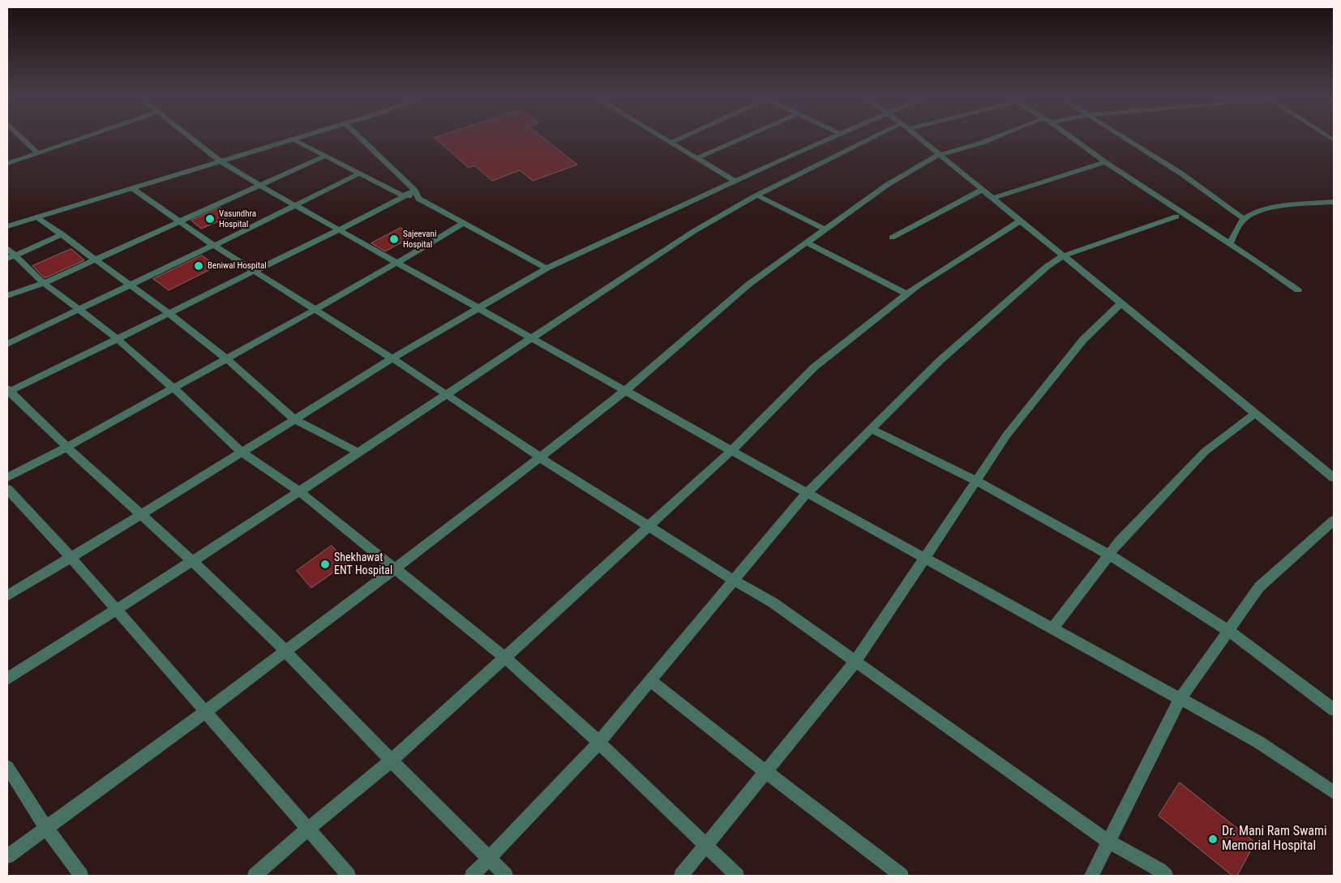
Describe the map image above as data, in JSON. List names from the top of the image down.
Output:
{
  "places": [
    "Vasundhra Hospital",
    "Sajeevani Hospital",
    "Beniwal Hospital",
    "Shekhawat ENT Hospital",
    "Dr. Mani Ram Swami Memorial Hospital"
  ]
}
